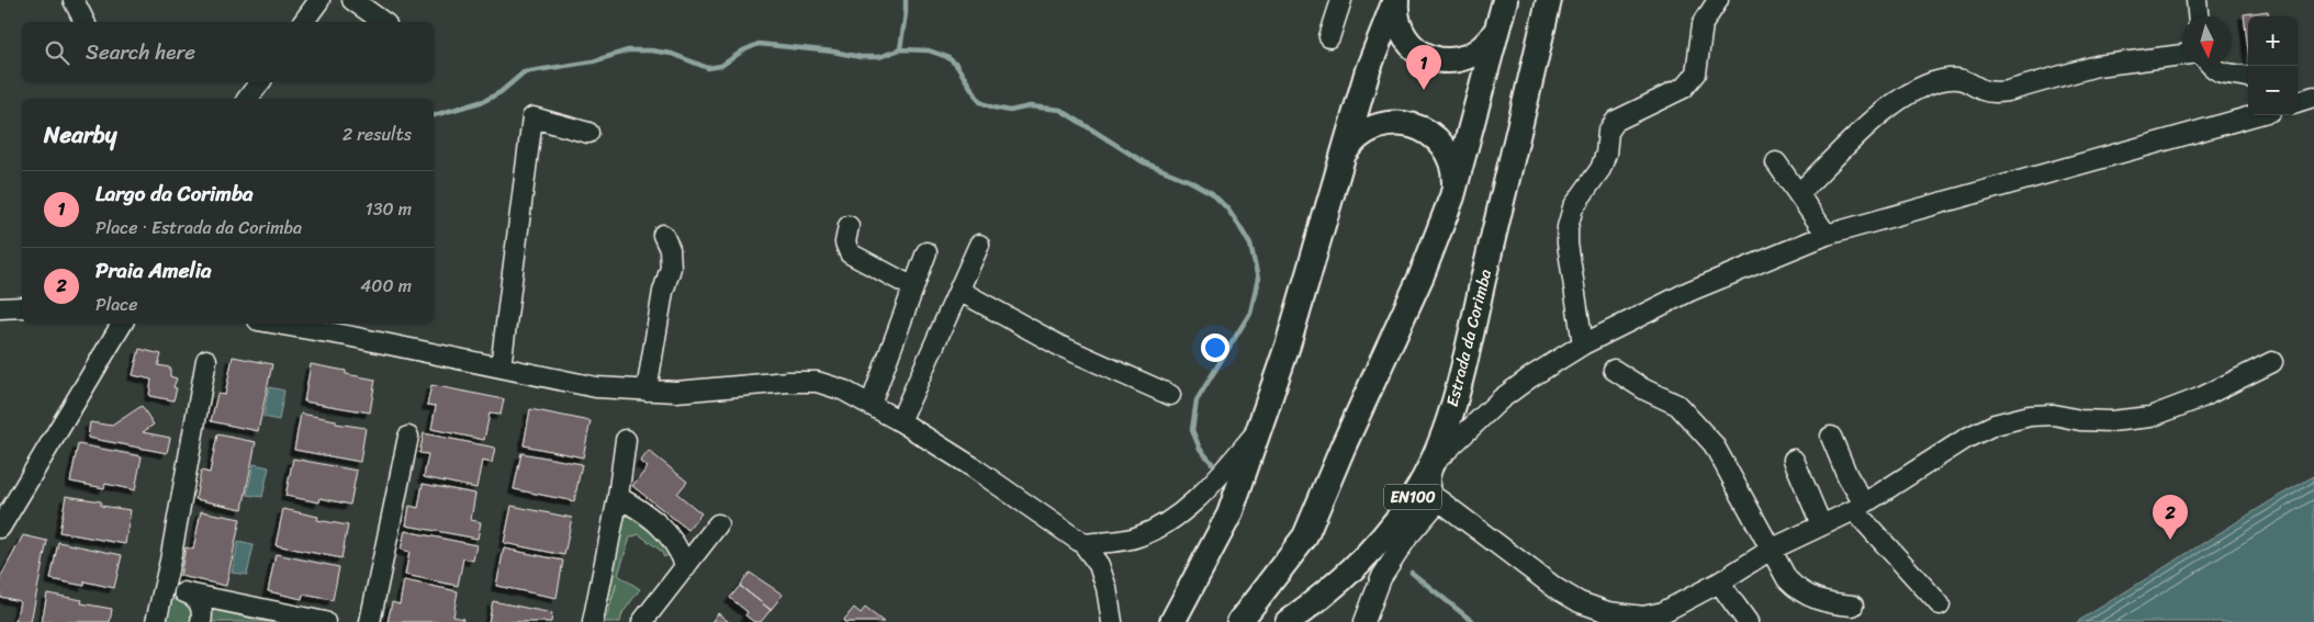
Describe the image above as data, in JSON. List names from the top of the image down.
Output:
{
  "streets": {
    "main road": ["Estrada da Corimba", "EN100"]
  },
  "north": "bottom",
  "page": {
    "map_buttons": ["+", "−"],
    "search": "Search here",
    "pins": ["1", "2"],
    "heading": ["Nearby", "2 results"],
    "list": [
      {
        "mark": "1",
        "name": "Largo da Corimba",
        "note": "Place · Estrada da Corimba",
        "value": "130 m"
      },
      {
        "mark": "2",
        "name": "Praia Amelia",
        "note": "Place",
        "value": "400 m"
      }
    ]
  }
}
